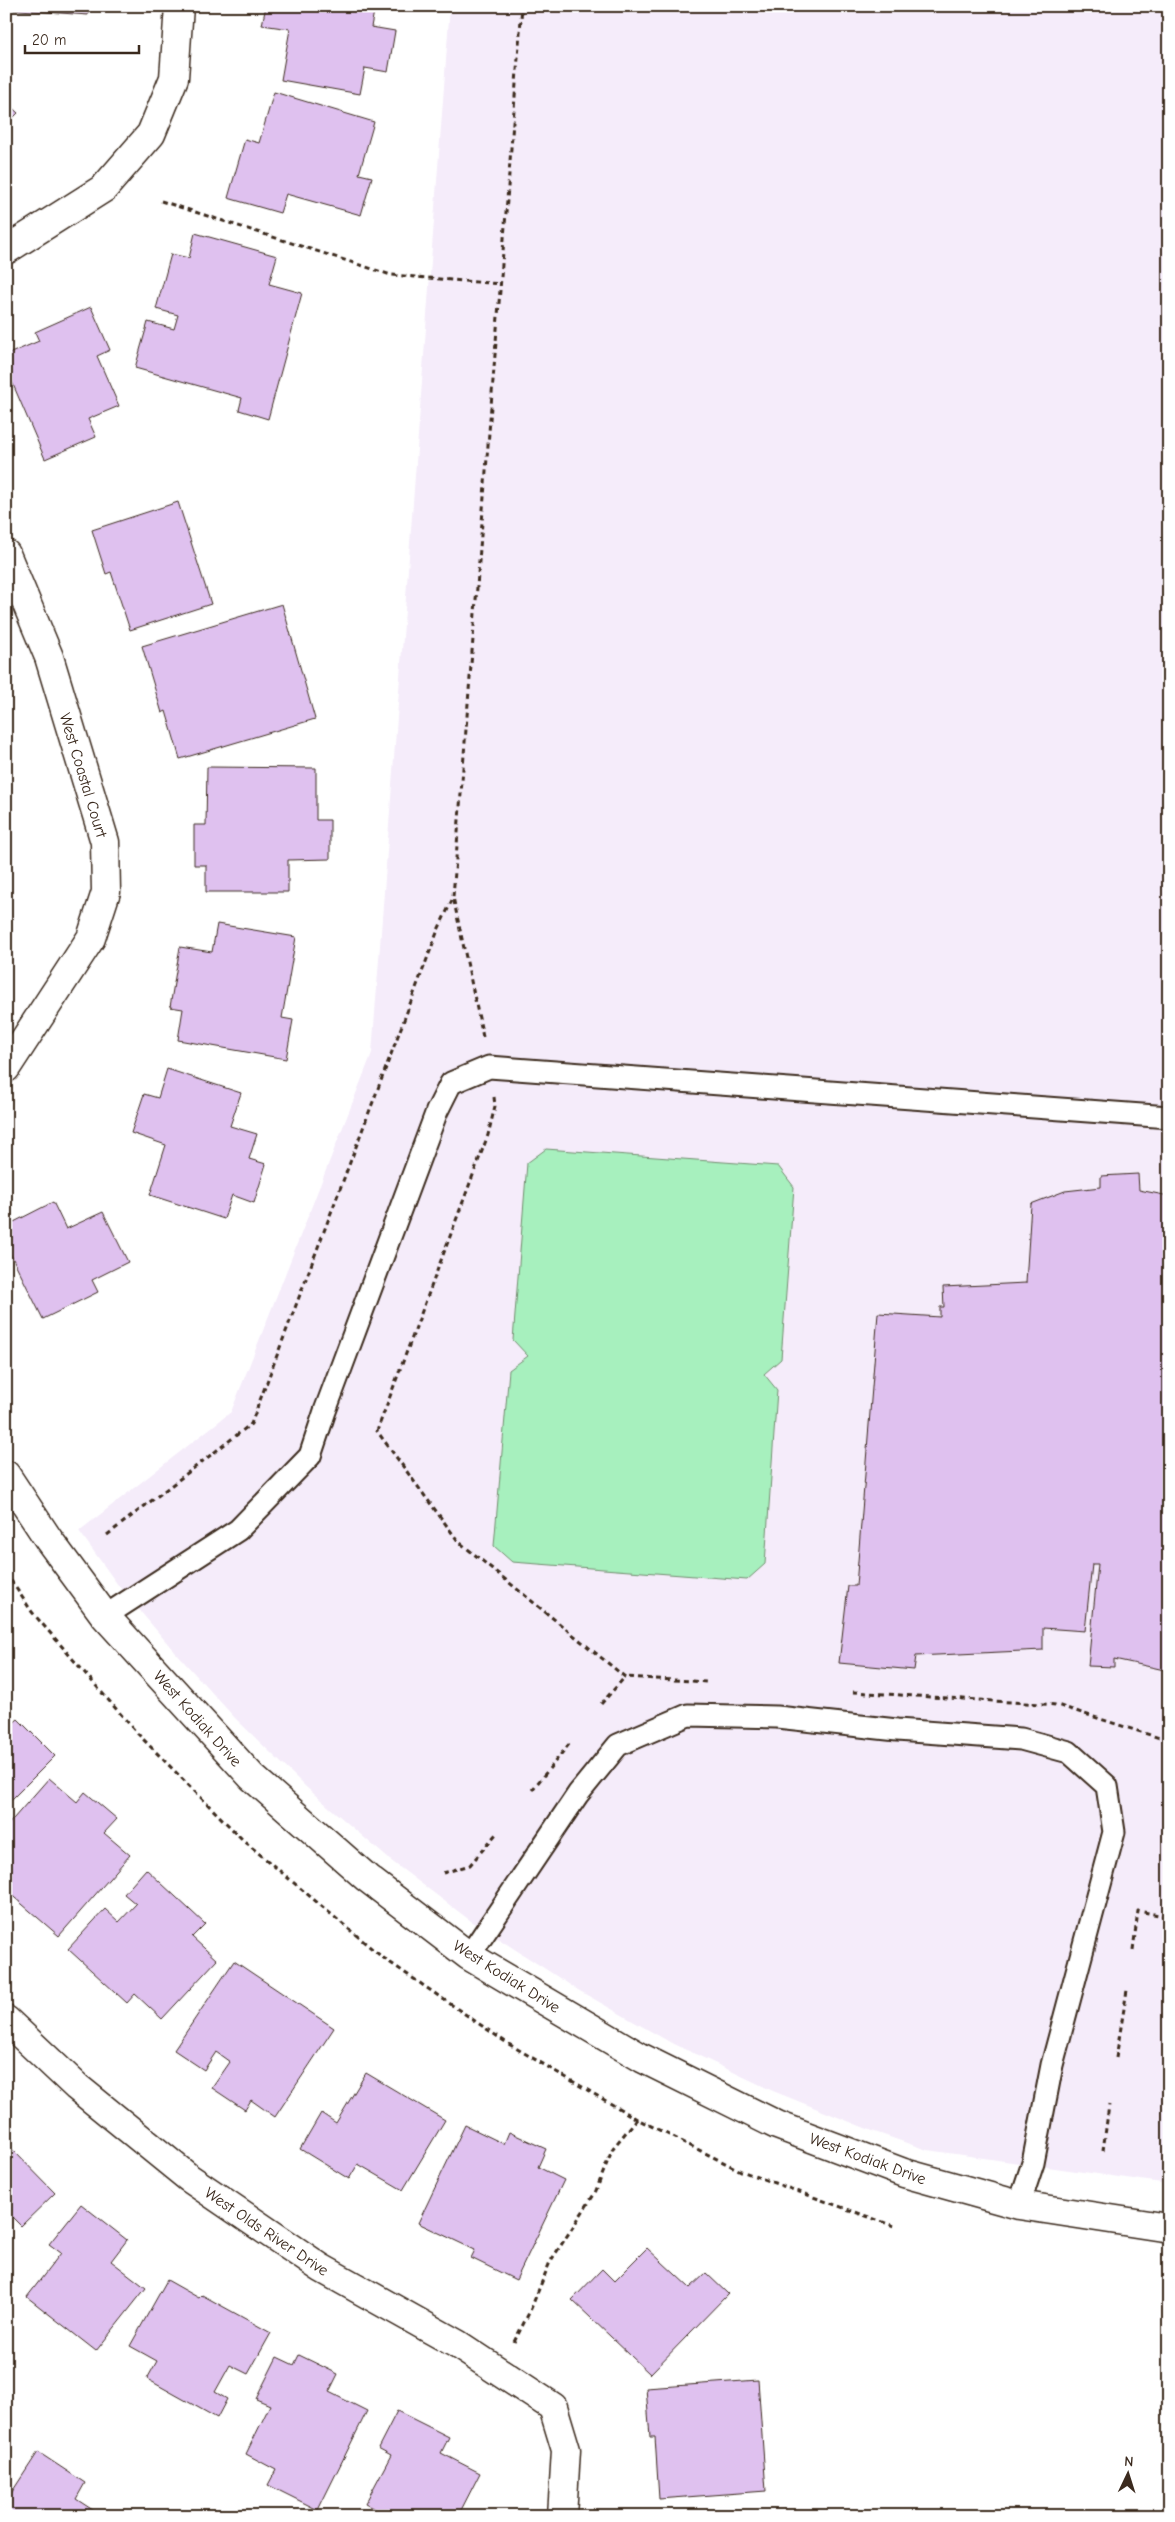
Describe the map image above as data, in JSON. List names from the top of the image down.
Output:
{
  "streets": {
    "street": ["West Coastal Court", "West Kodiak Drive", "West Olds River Drive"]
  },
  "scale_bar": "20 m",
  "north": "top"
}
